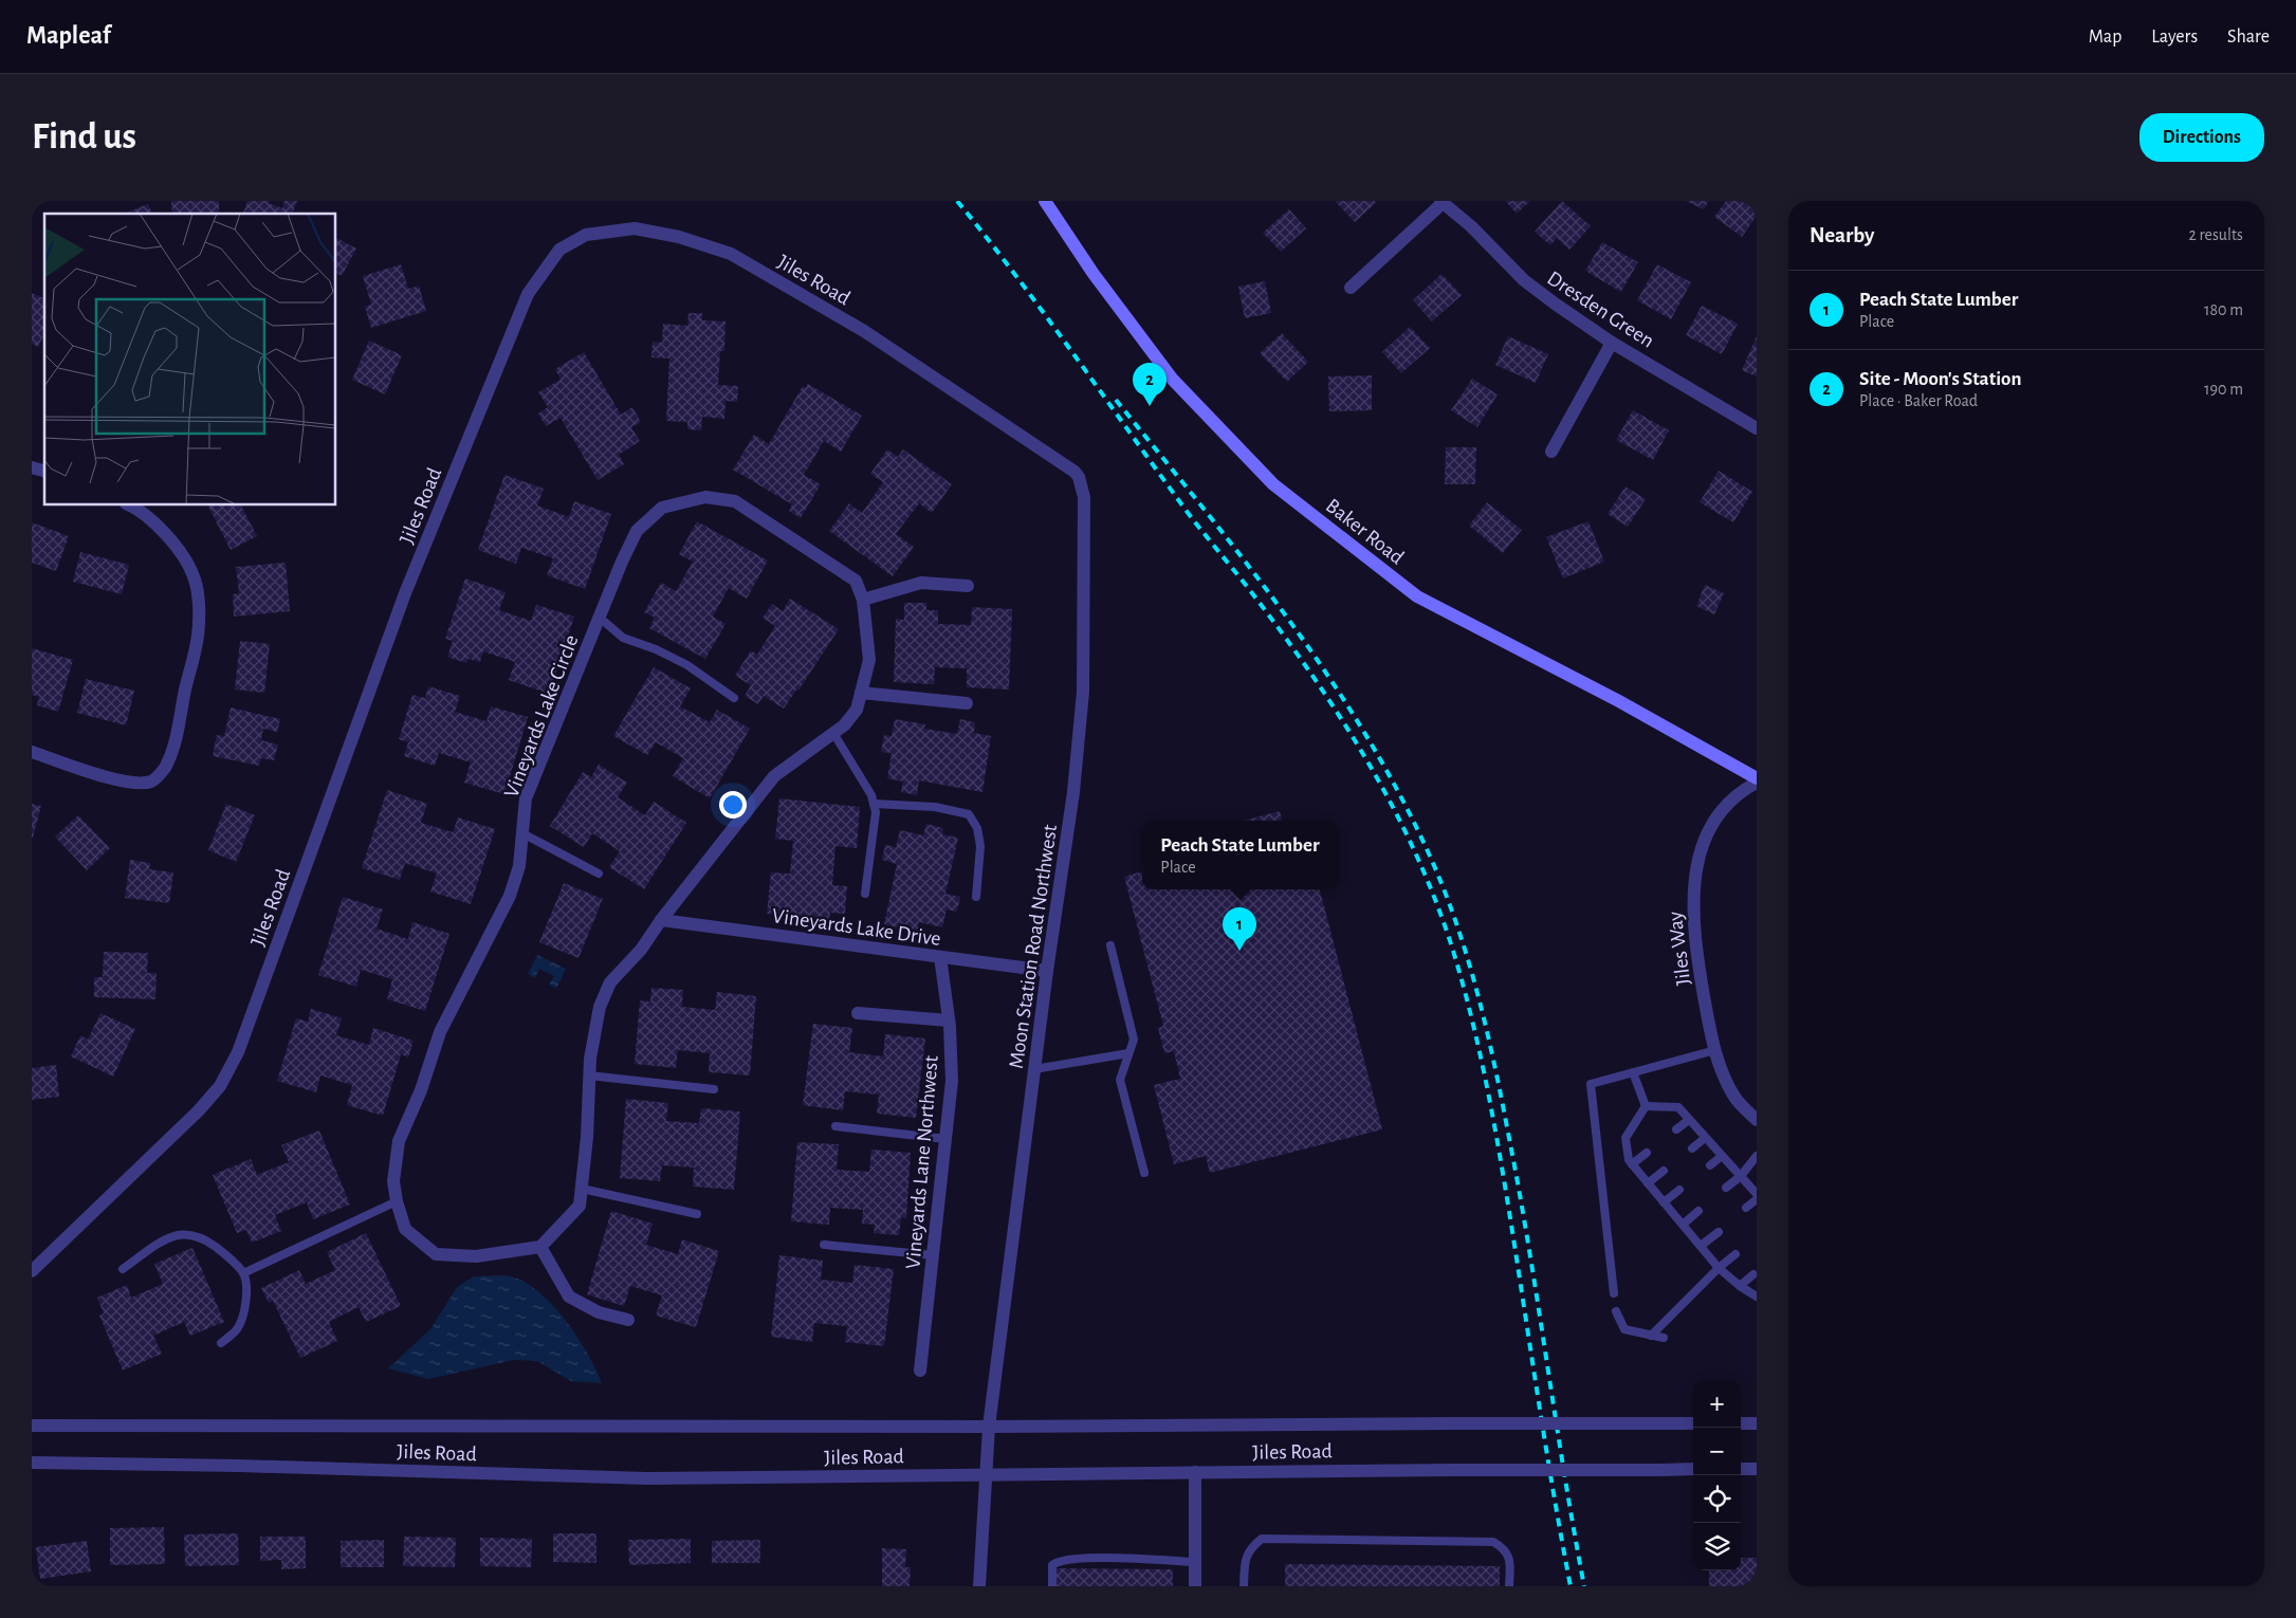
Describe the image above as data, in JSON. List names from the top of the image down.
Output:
{
  "streets": {
    "main road": ["Baker Road"],
    "street": [
      "Jiles Road",
      "Dresden Green",
      "Vineyards Lake Circle",
      "Vineyards Lake Drive",
      "Moon Station Road Northwest",
      "Jiles Way",
      "Vineyards Lane Northwest"
    ]
  },
  "crossings": [
    ["Jiles Road", "Moon Station Road Northwest"],
    ["Vineyards Lake Circle", "Vineyards Lake Drive"],
    ["Vineyards Lake Drive", "Moon Station Road Northwest"],
    ["Vineyards Lake Drive", "Vineyards Lane Northwest"]
  ],
  "page": {
    "header": "Mapleaf",
    "nav": ["Map", "Layers", "Share"],
    "buttons": "Directions",
    "title": "Find us",
    "heading": ["Nearby", "2 results"],
    "list": [
      {
        "mark": "1",
        "name": "Peach State Lumber",
        "note": "Place",
        "value": "180 m"
      },
      {
        "mark": "2",
        "name": "Site - Moon's Station",
        "note": "Place · Baker Road",
        "value": "190 m"
      }
    ],
    "pins": ["2", "1"],
    "popup": ["Peach State Lumber", "Place"],
    "map_buttons": ["+", "−"]
  }
}
